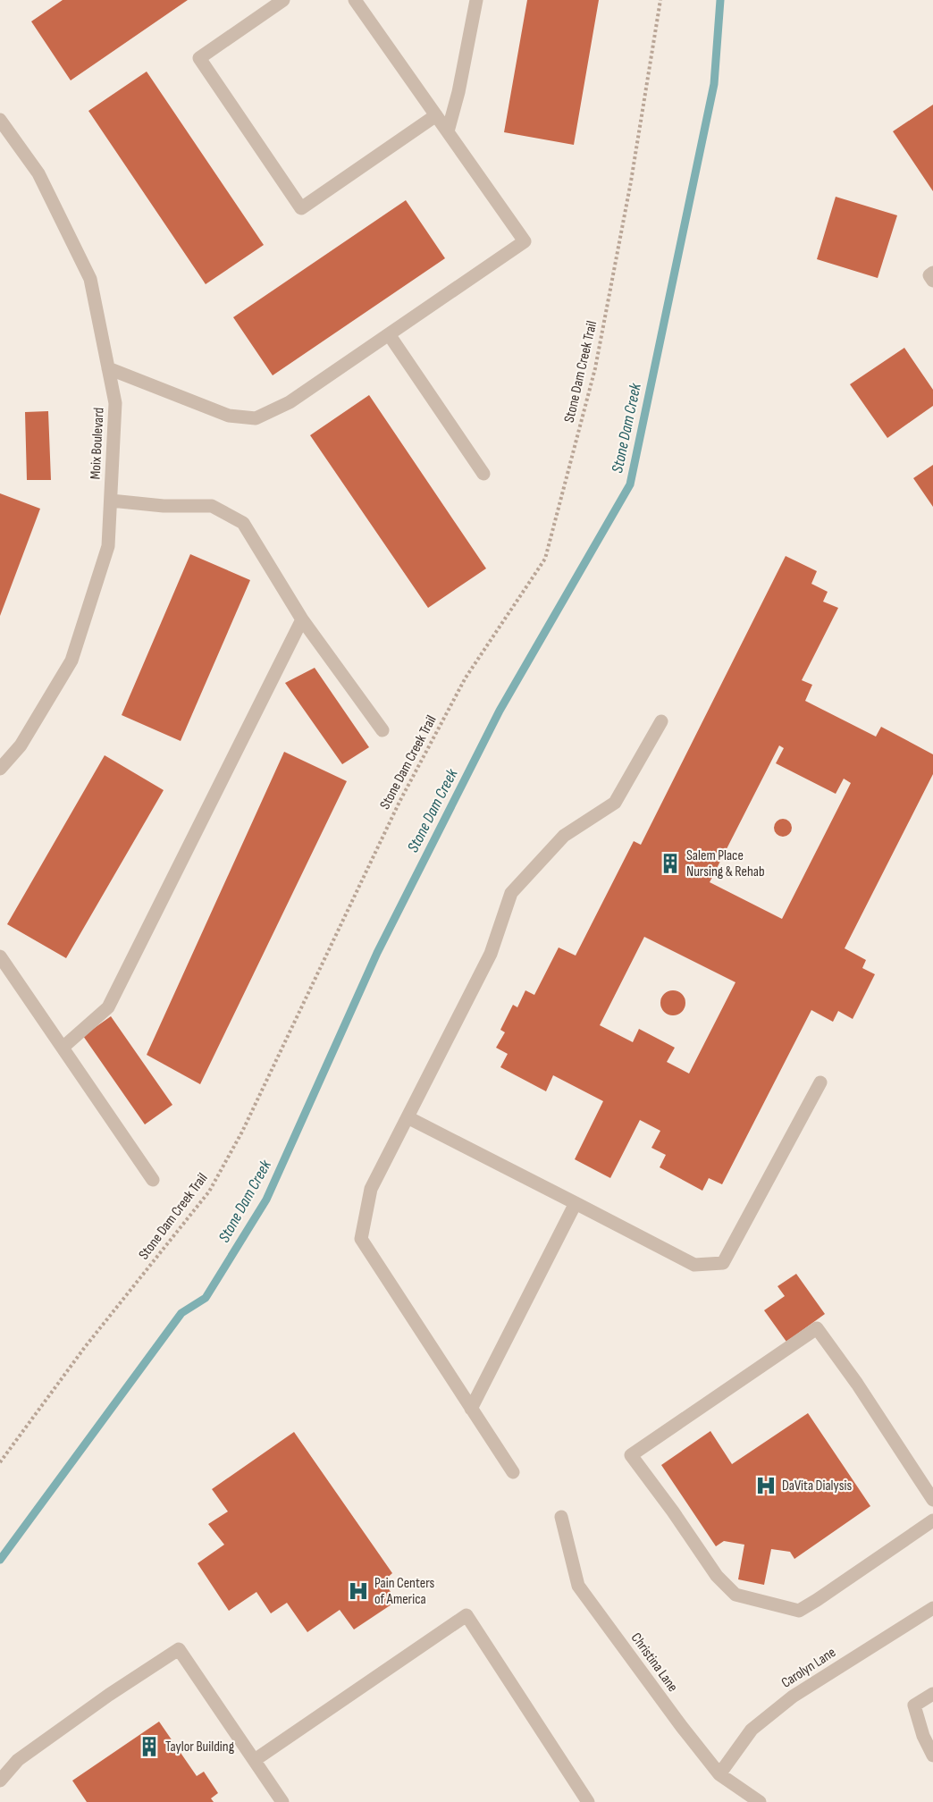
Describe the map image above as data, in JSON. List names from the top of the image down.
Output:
{
  "streets": {
    "street": ["Moix Boulevard", "Christina Lane", "Carolyn Lane"],
    "path": ["Stone Dam Creek Trail"]
  },
  "crossings": [
    ["Christina Lane", "Carolyn Lane"]
  ],
  "water": ["Stone Dam Creek"],
  "places": {
    "building": ["Salem Place Nursing & Rehab", "Taylor Building"],
    "hospital": ["DaVita Dialysis", "Pain Centers of America"]
  }
}
